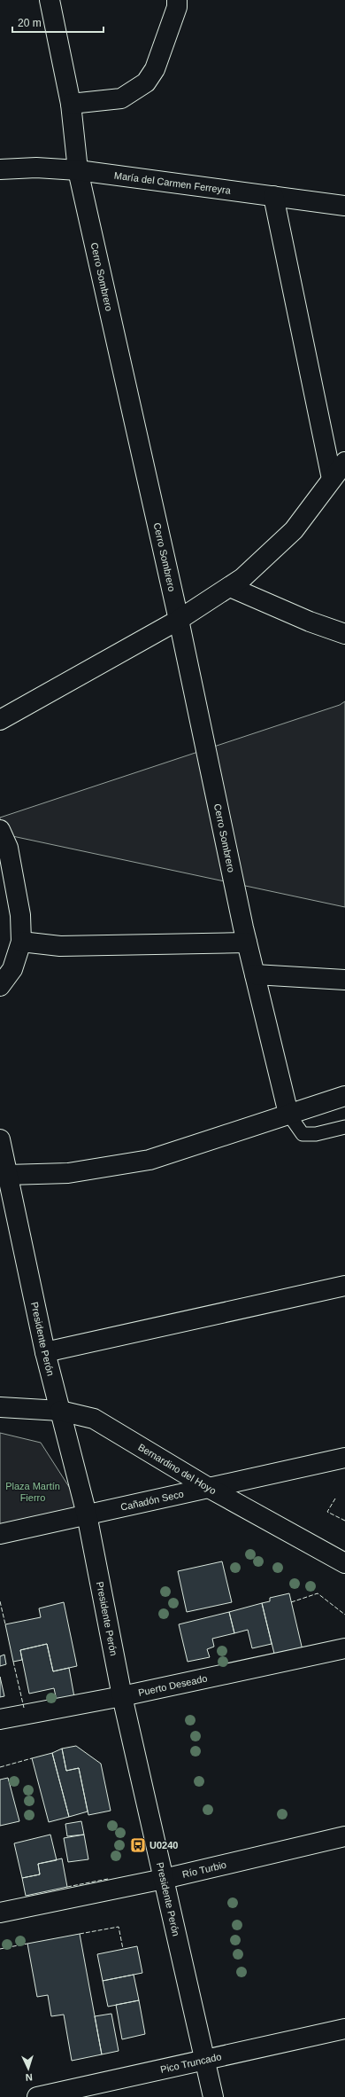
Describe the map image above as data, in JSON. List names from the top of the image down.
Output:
{
  "streets": {
    "street": [
      "María del Carmen Ferreyra",
      "Cerro Sombrero",
      "Presidente Perón",
      "Bernardino del Hoyo",
      "Cañadón Seco",
      "Puerto Deseado",
      "Río Turbio",
      "Pico Truncado"
    ]
  },
  "crossings": [
    ["María del Carmen Ferreyra", "Cerro Sombrero"],
    ["Presidente Perón", "Bernardino del Hoyo"],
    ["Presidente Perón", "Cañadón Seco"],
    ["Presidente Perón", "Puerto Deseado"],
    ["Presidente Perón", "Río Turbio"],
    ["Presidente Perón", "Pico Truncado"],
    ["Bernardino del Hoyo", "Cañadón Seco"]
  ],
  "parks": ["Plaza Martín Fierro"],
  "places": {
    "bus stop": ["U0240"]
  },
  "scale_bar": "20 m",
  "north": "bottom"
}
